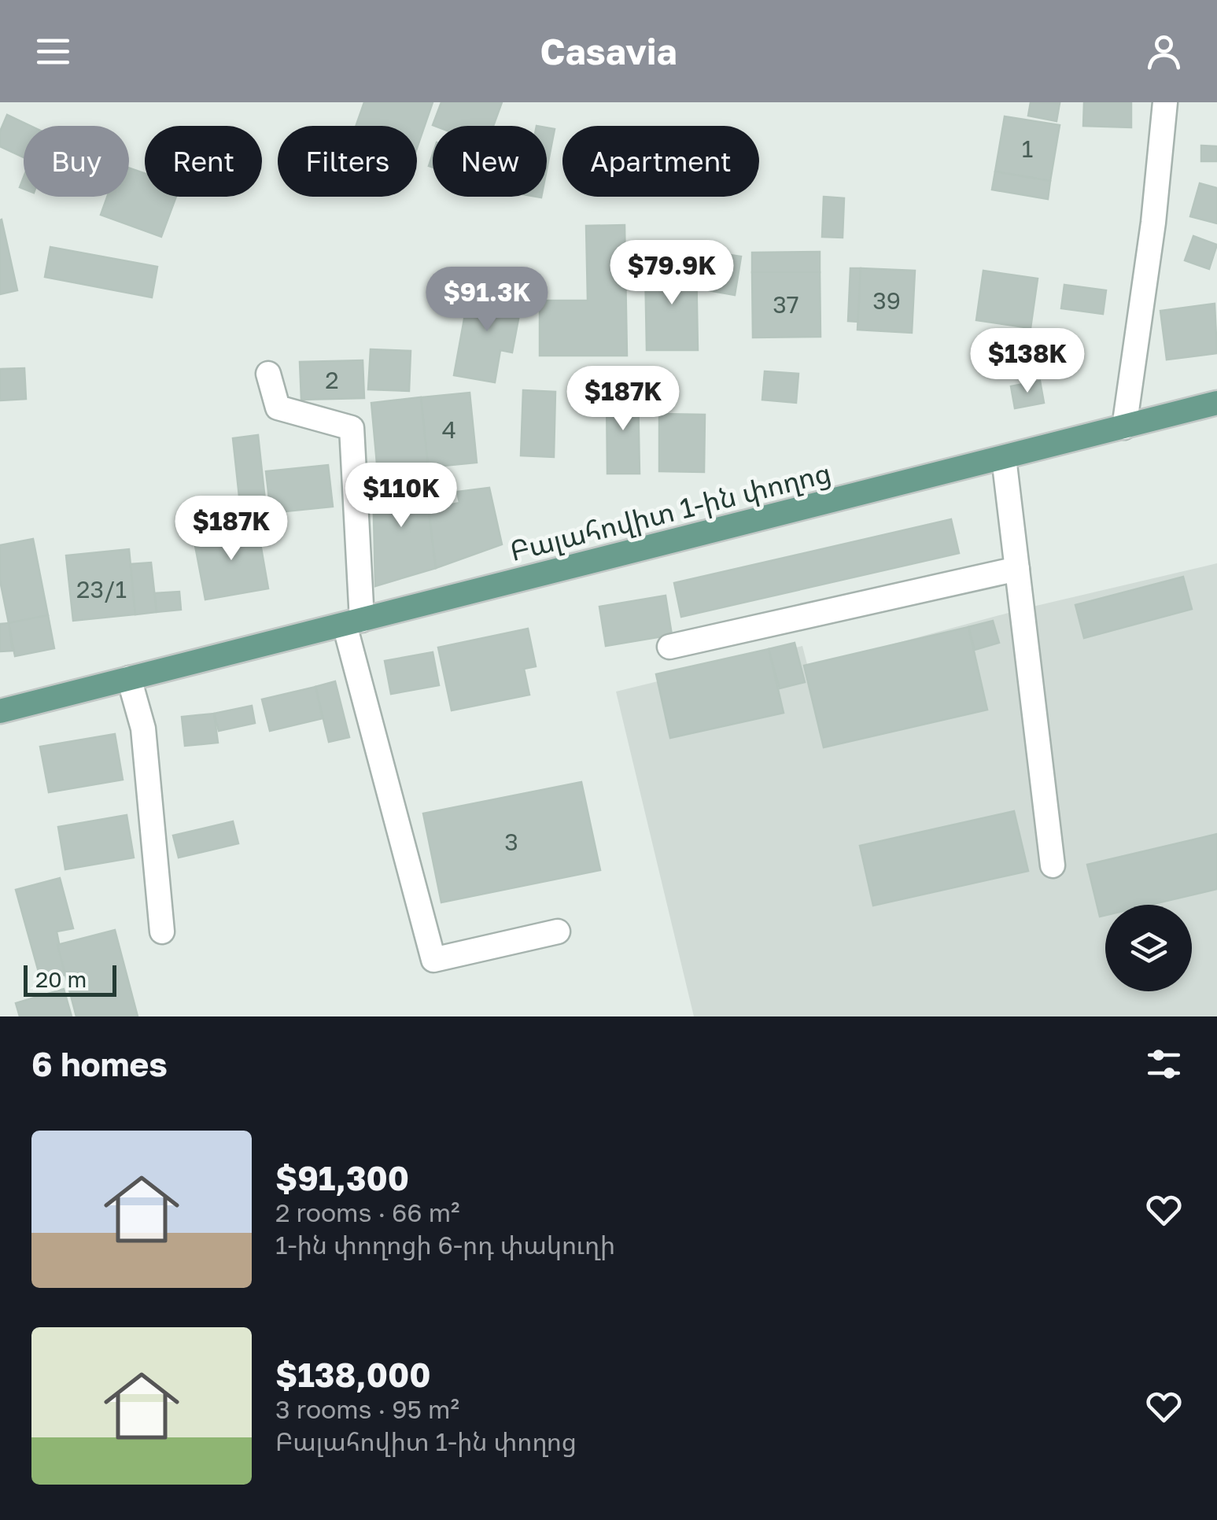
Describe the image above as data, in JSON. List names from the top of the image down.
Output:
{
  "streets": {
    "main road": ["Բալահովիտ 1-ին փողոց"]
  },
  "house_numbers": [
    "1",
    "39",
    "37",
    "2",
    "4",
    "23/1",
    "3"
  ],
  "scale_bar": "20 m",
  "page": {
    "header": "Casavia",
    "chip": [
      "Buy",
      "Rent",
      "Filters",
      "New",
      "Apartment"
    ],
    "price": [
      "$79.9K",
      "$91.3K",
      "$138K",
      "$187K",
      "$110K",
      "$187K"
    ],
    "scale": "20 m",
    "heading": "6 homes",
    "list": [
      {
        "name": "$91,300",
        "note": "2 rooms · 66 m² · 1-ին փողոցի 6-րդ փակուղի"
      },
      {
        "name": "$138,000",
        "note": "3 rooms · 95 m² · Բալահովիտ 1-ին փողոց"
      }
    ]
  }
}
